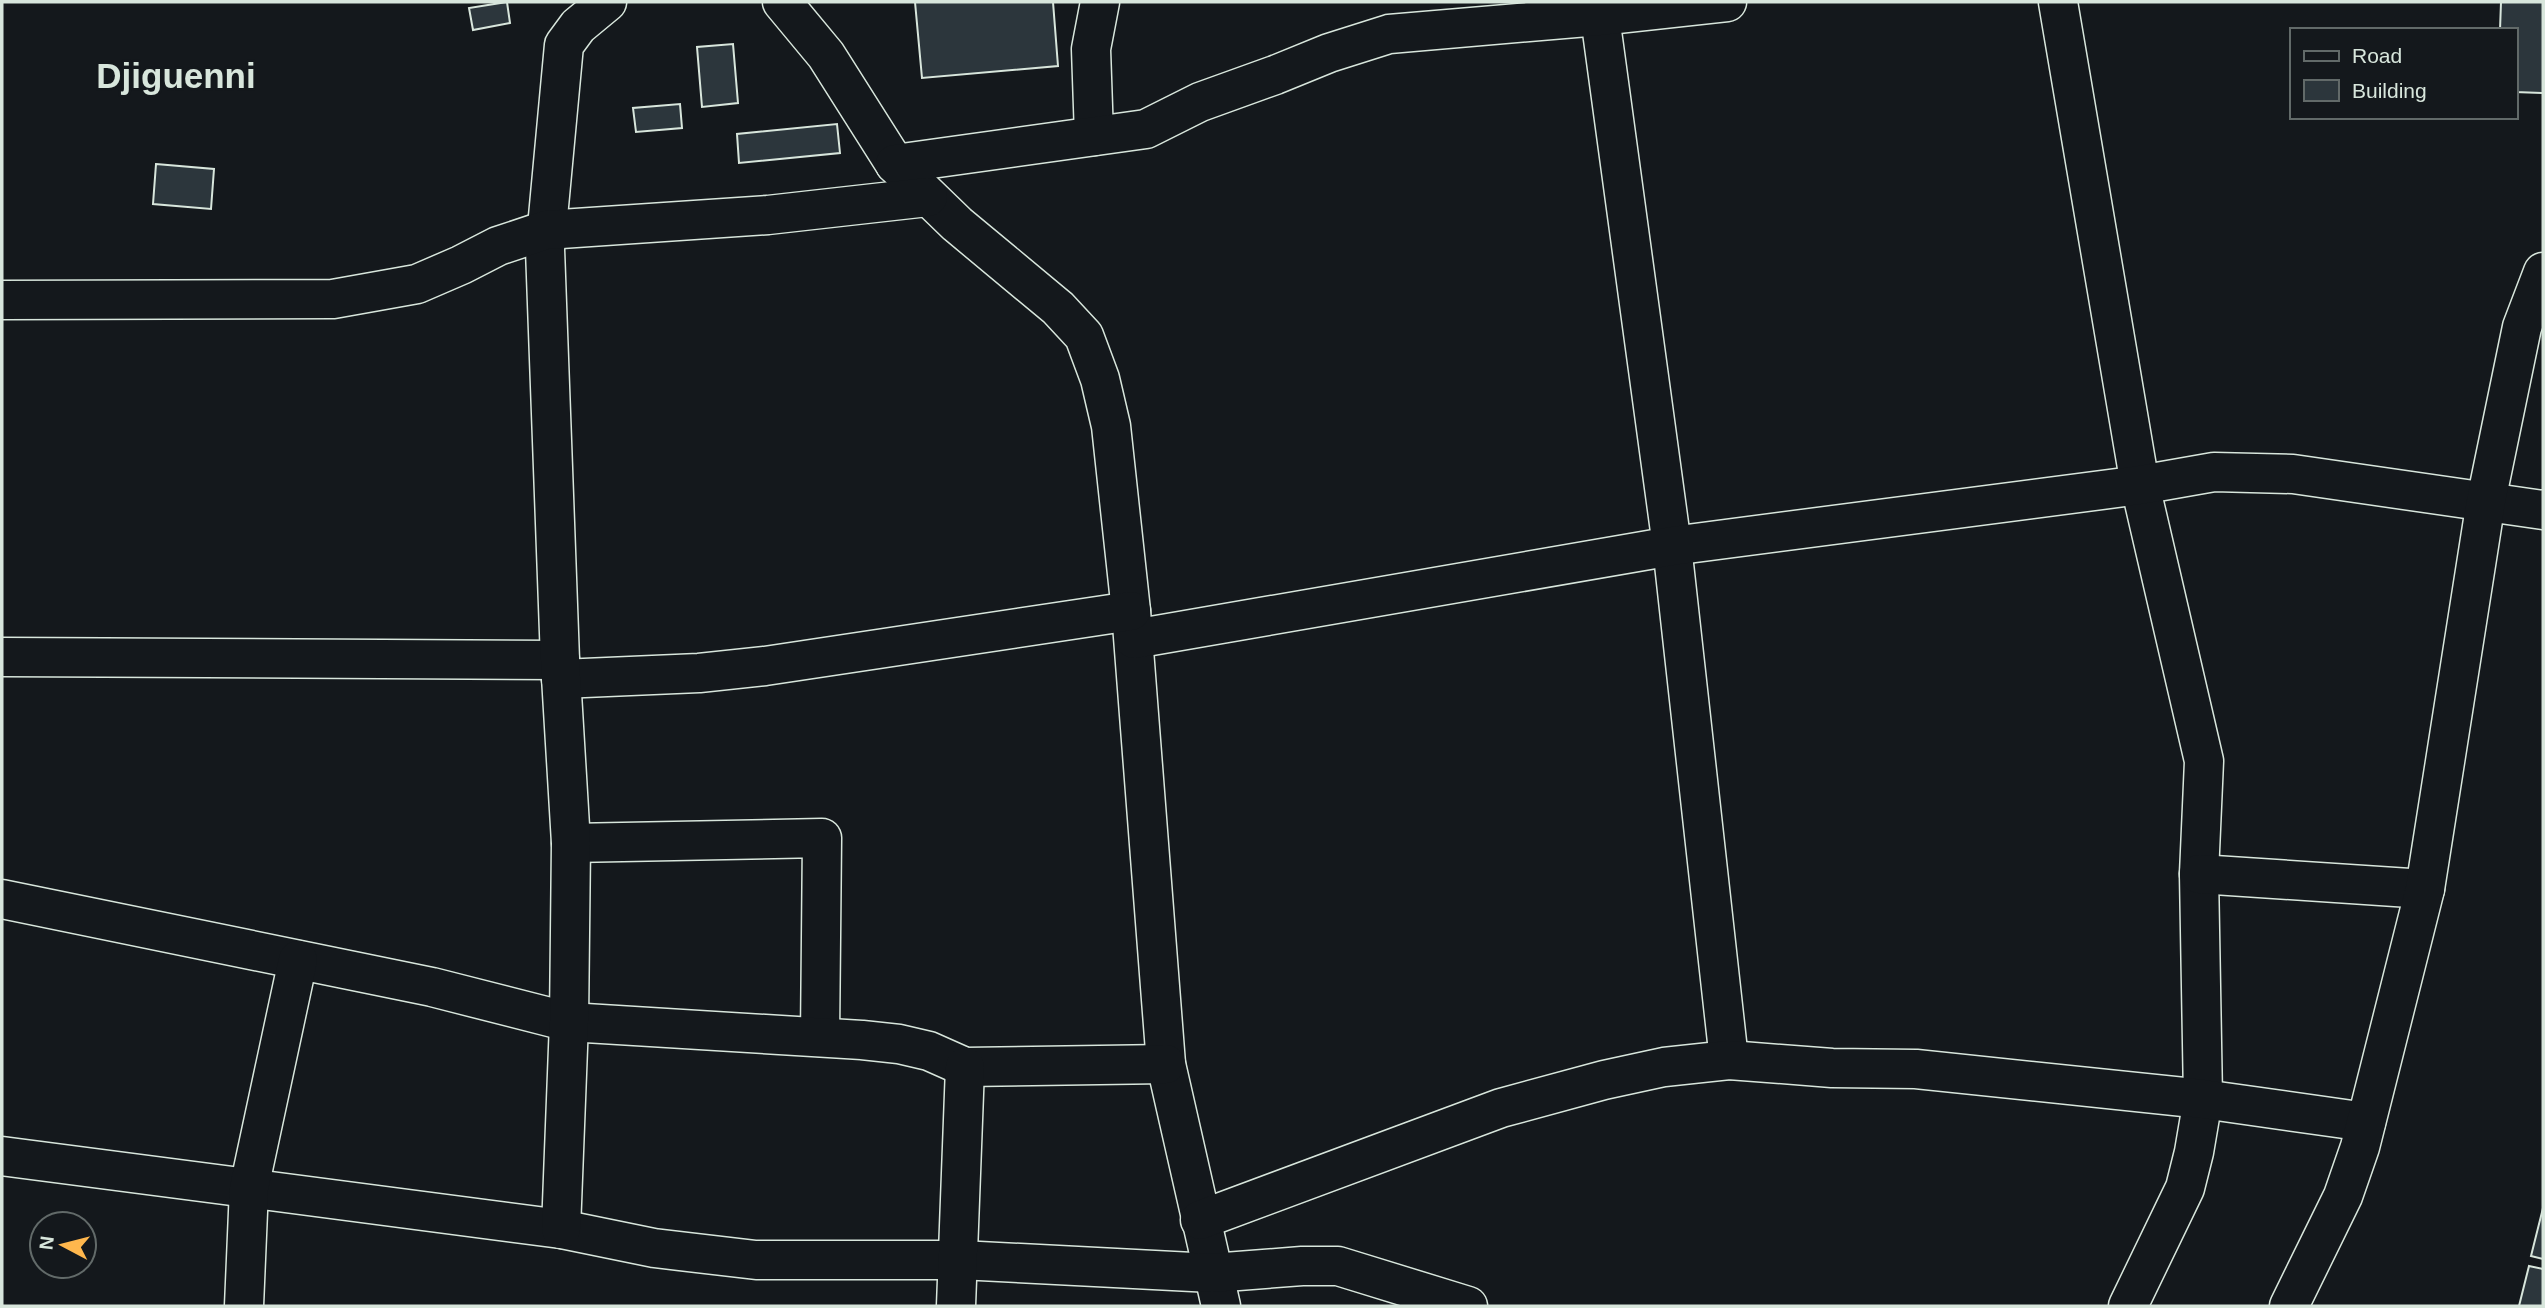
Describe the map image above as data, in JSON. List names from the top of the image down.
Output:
{
  "districts": ["Djiguenni"],
  "legend": ["Road", "Building"],
  "north": "left"
}
